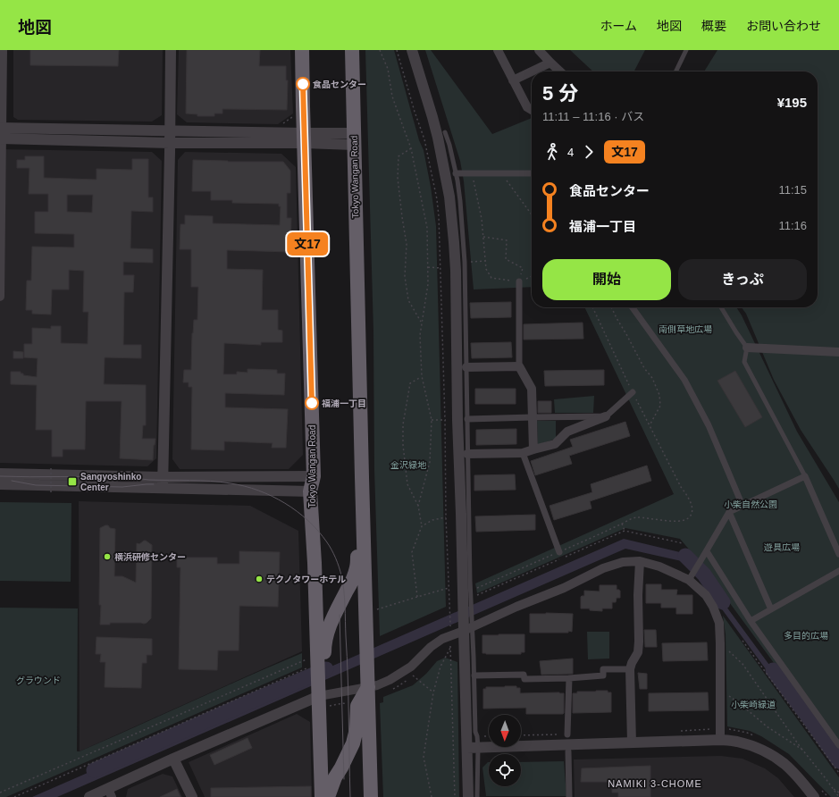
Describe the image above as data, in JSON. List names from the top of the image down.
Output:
{
  "streets": {
    "highway": ["Tokyo Wangan Road"]
  },
  "districts": ["NAMIKI 3-CHOME"],
  "parks": [
    "南側草地広場",
    "金沢緑地",
    "小柴自然公園",
    "遊具広場",
    "多目的広場",
    "グラウンド",
    "小柴崎緑道"
  ],
  "places": {
    "other": [
      "食品センター",
      "福浦一丁目",
      "横浜研修センター",
      "テクノタワーホテル"
    ],
    "transit": ["Sangyoshinko Center"]
  },
  "lines": ["bus line 文17"],
  "north": "bottom",
  "page": {
    "header": "地図",
    "nav": [
      "ホーム",
      "地図",
      "概要",
      "お問い合わせ"
    ],
    "on_map": "文17",
    "heading": ["5 分", "11:11 – 11:16 · バス", "¥195"],
    "legs": ["4", "文17"],
    "list": [
      {
        "name": "食品センター",
        "value": "11:15"
      },
      {
        "name": "福浦一丁目",
        "value": "11:16"
      }
    ],
    "buttons": ["開始", "きっぷ"]
  }
}
